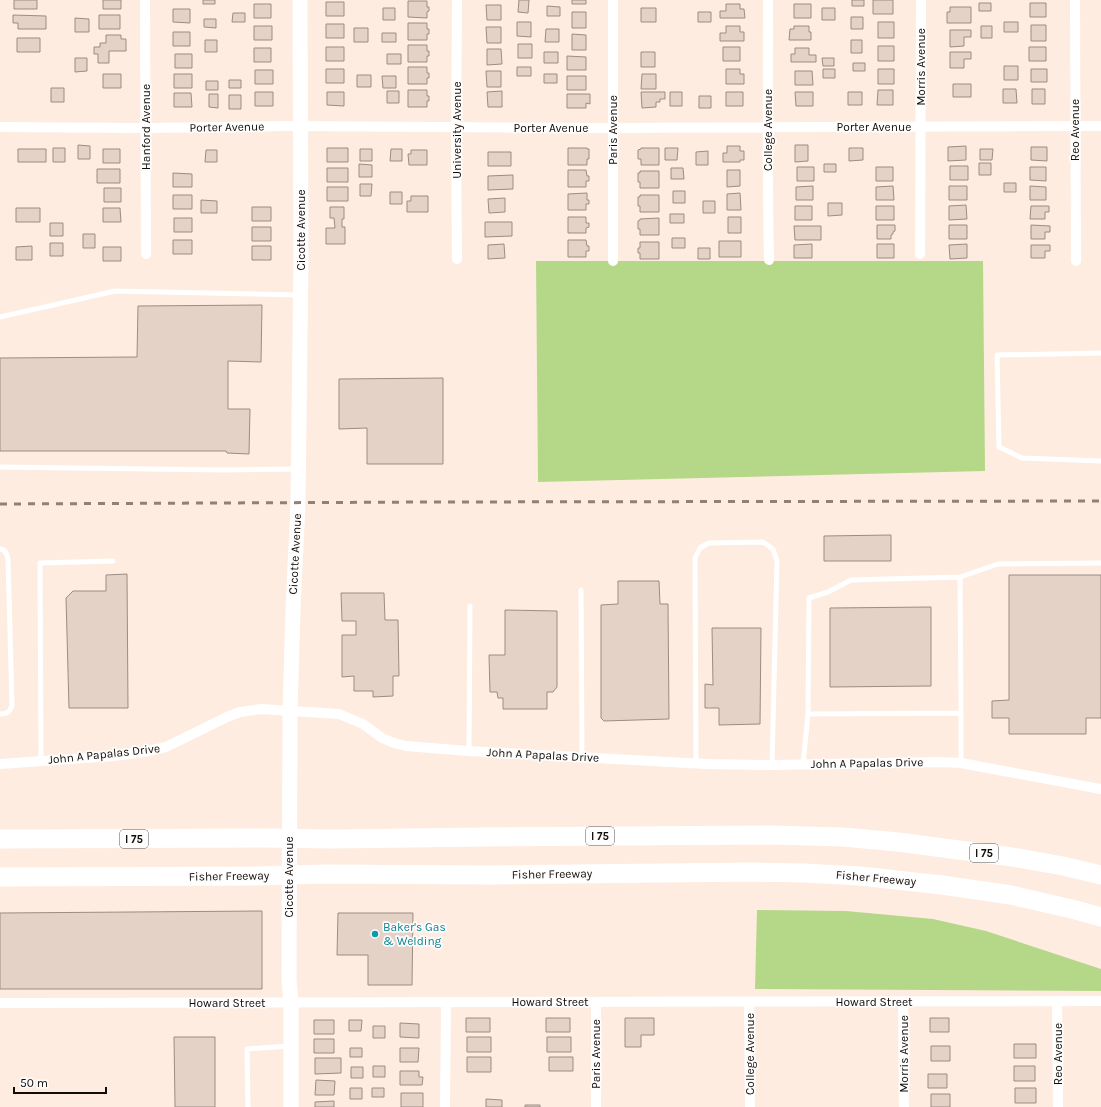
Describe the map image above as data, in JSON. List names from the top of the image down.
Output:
{
  "streets": {
    "highway": ["I 75", "Fisher Freeway"],
    "street": [
      "Morris Avenue",
      "Hanford Avenue",
      "Porter Avenue",
      "University Avenue",
      "Paris Avenue",
      "College Avenue",
      "Reo Avenue",
      "Cicotte Avenue",
      "John A Papalas Drive",
      "Howard Street"
    ]
  },
  "crossings": [
    ["Morris Avenue", "Porter Avenue"],
    ["Morris Avenue", "Howard Street"],
    ["Hanford Avenue", "Porter Avenue"],
    ["Porter Avenue", "University Avenue"],
    ["Porter Avenue", "Paris Avenue"],
    ["Porter Avenue", "College Avenue"],
    ["Porter Avenue", "Reo Avenue"],
    ["Porter Avenue", "Cicotte Avenue"],
    ["Paris Avenue", "Howard Street"],
    ["College Avenue", "Howard Street"],
    ["Reo Avenue", "Howard Street"],
    ["Cicotte Avenue", "John A Papalas Drive"],
    ["Cicotte Avenue", "Howard Street"]
  ],
  "places": ["Baker's Gas & Welding"],
  "scale_bar": "50 m"
}
